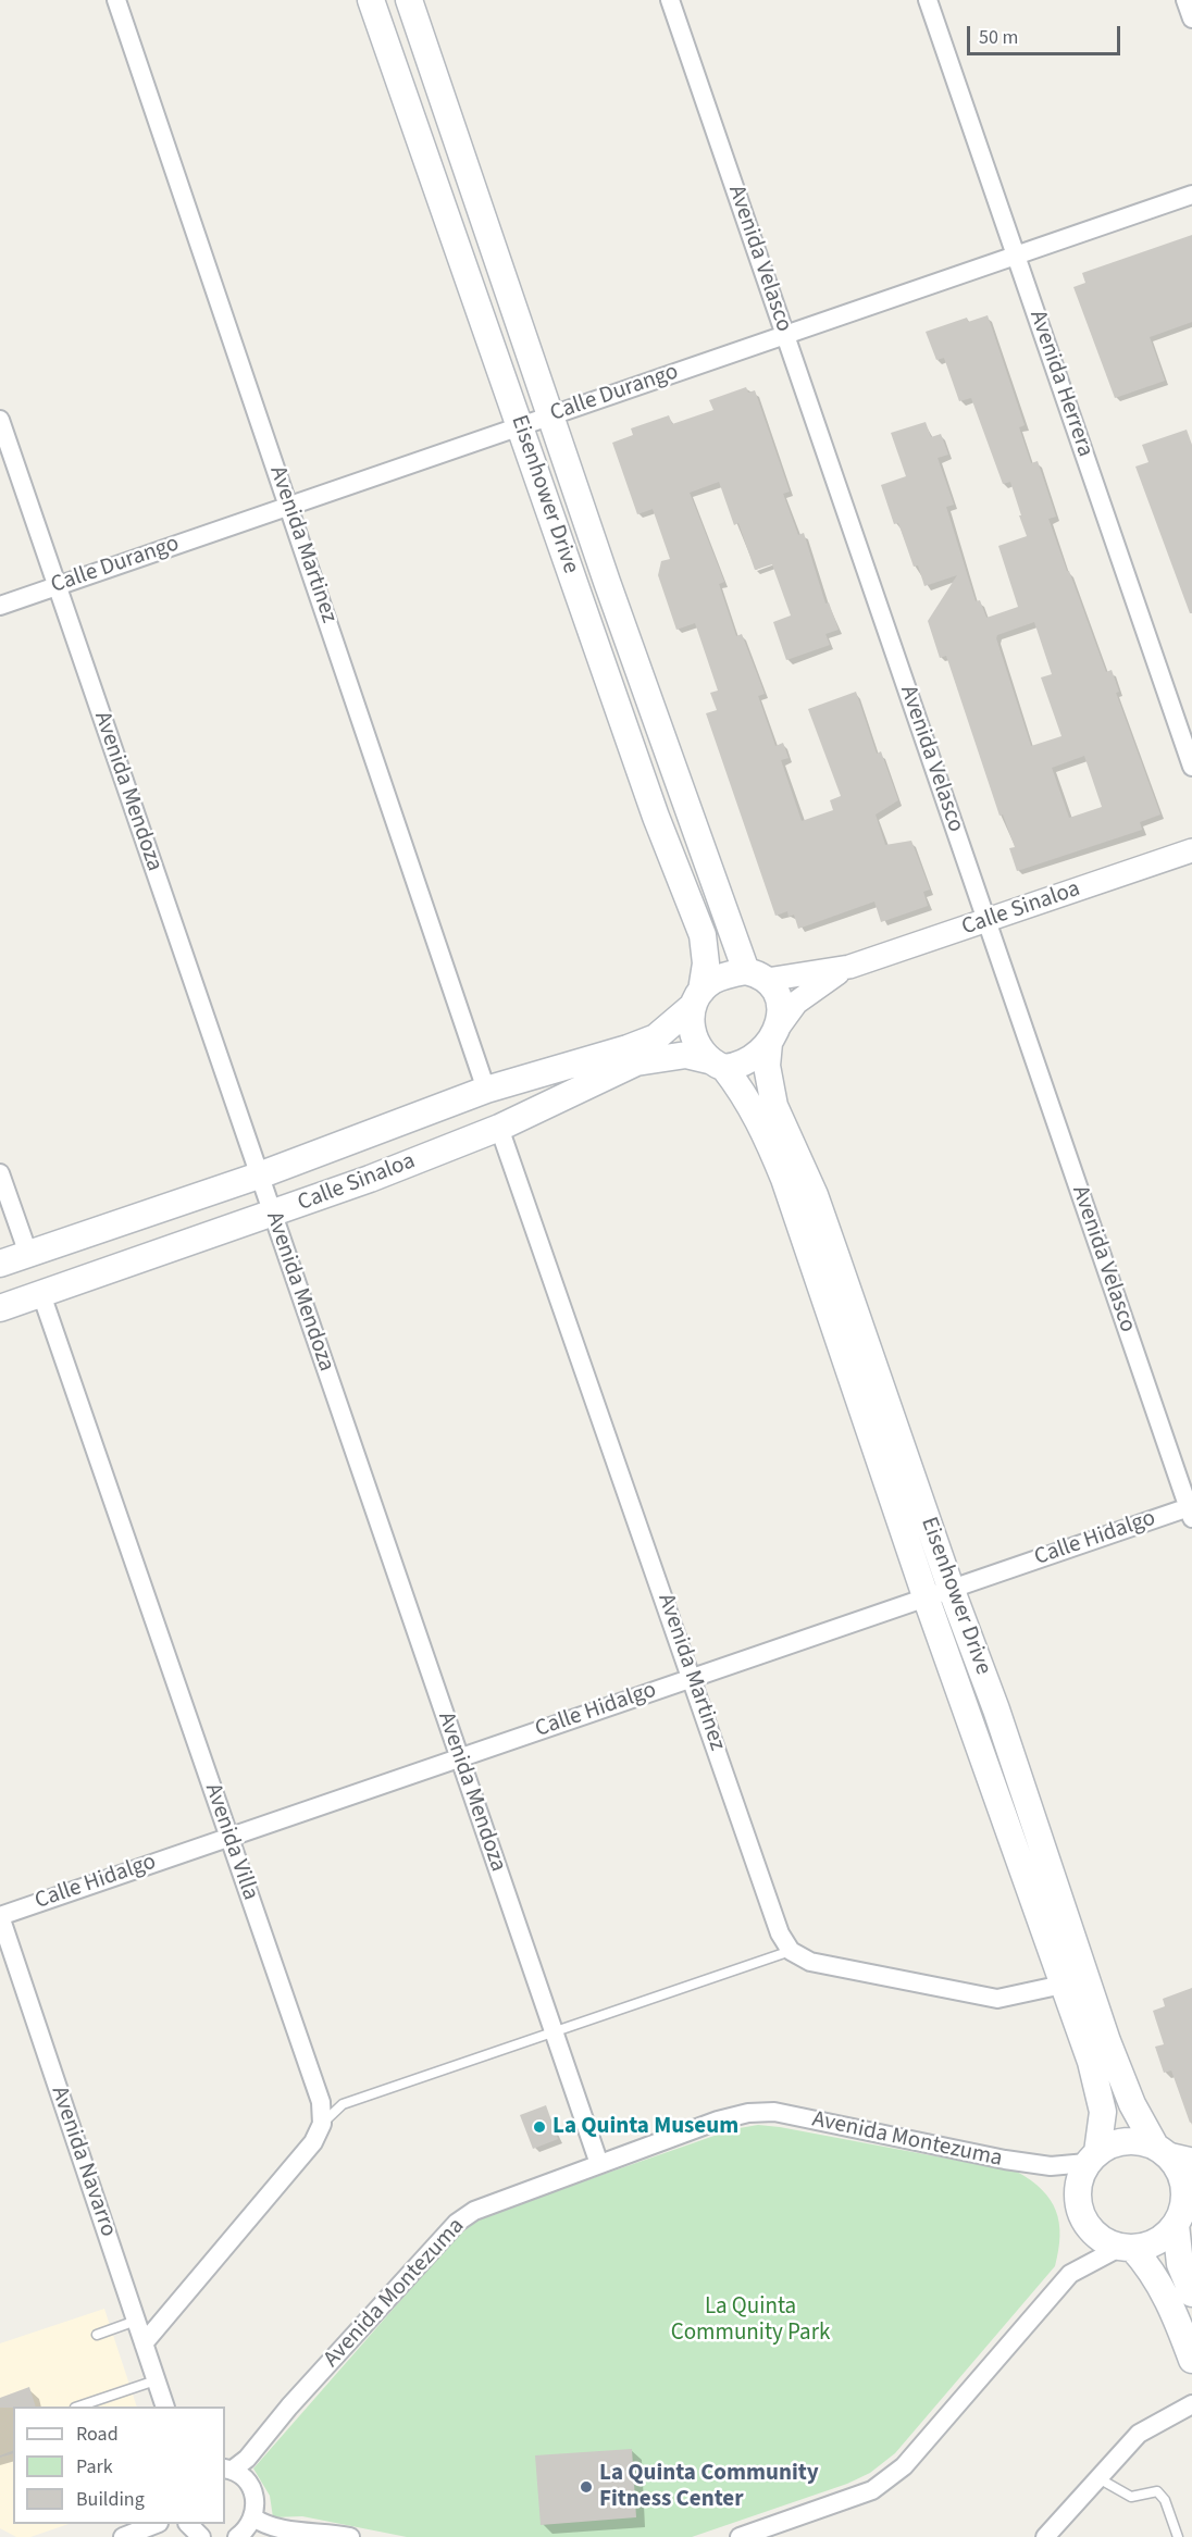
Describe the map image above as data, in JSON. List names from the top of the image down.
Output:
{
  "streets": {
    "main road": ["Eisenhower Drive", "Calle Sinaloa"],
    "street": [
      "Avenida Velasco",
      "Avenida Herrera",
      "Calle Durango",
      "Avenida Martinez",
      "Avenida Mendoza",
      "Calle Hidalgo",
      "Avenida Villa",
      "Avenida Montezuma",
      "Avenida Navarro"
    ]
  },
  "crossings": [
    ["Avenida Velasco", "Calle Durango"],
    ["Avenida Velasco", "Calle Sinaloa"],
    ["Avenida Velasco", "Calle Hidalgo"],
    ["Avenida Herrera", "Calle Durango"],
    ["Calle Durango", "Eisenhower Drive"],
    ["Calle Durango", "Avenida Martinez"],
    ["Calle Durango", "Avenida Mendoza"],
    ["Eisenhower Drive", "Calle Sinaloa"],
    ["Eisenhower Drive", "Calle Hidalgo"],
    ["Eisenhower Drive", "Avenida Montezuma"],
    ["Avenida Martinez", "Calle Sinaloa"],
    ["Avenida Martinez", "Calle Hidalgo"],
    ["Avenida Mendoza", "Calle Sinaloa"],
    ["Avenida Mendoza", "Calle Hidalgo"],
    ["Avenida Mendoza", "Avenida Montezuma"],
    ["Calle Sinaloa", "Avenida Villa"],
    ["Calle Hidalgo", "Avenida Villa"],
    ["Calle Hidalgo", "Avenida Navarro"]
  ],
  "parks": ["La Quinta Community Park"],
  "places": ["La Quinta Museum", "La Quinta Community Fitness Center"],
  "legend": ["Road", "Park", "Building"],
  "scale_bar": "50 m"
}
